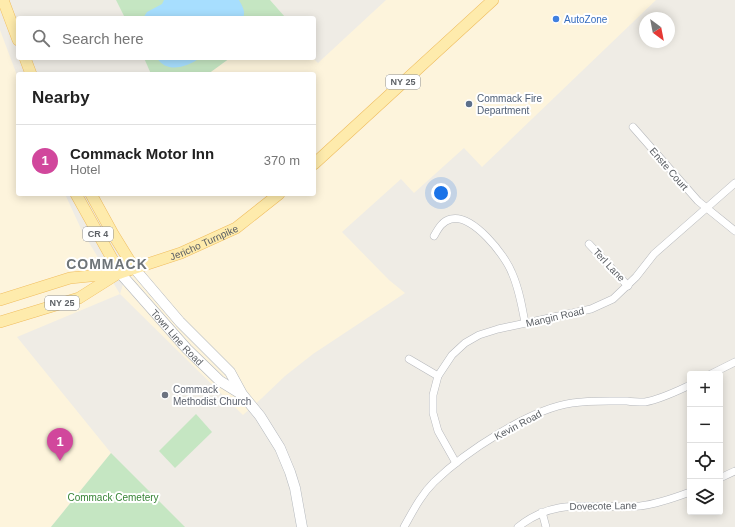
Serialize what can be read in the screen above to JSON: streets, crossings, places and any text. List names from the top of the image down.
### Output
{
  "streets": {
    "main road": [
      "NY 25",
      "CR 4",
      "Jericho Turnpike",
      "Town Line Road"
    ],
    "street": [
      "Enste Court",
      "Terl Lane",
      "Mangin Road",
      "Kevin Road",
      "Dovecote Lane"
    ]
  },
  "crossings": [
    ["Enste Court", "Mangin Road"],
    ["CR 4", "Jericho Turnpike"],
    ["CR 4", "Town Line Road"],
    ["Jericho Turnpike", "Town Line Road"],
    ["Terl Lane", "Mangin Road"],
    ["Mangin Road", "Kevin Road"]
  ],
  "districts": ["COMMACK"],
  "parks": ["Commack Cemetery"],
  "places": ["AutoZone", "Commack Fire Department", "Commack Methodist Church"],
  "north": "bottom right",
  "page": {
    "search": "Search here",
    "heading": "Nearby",
    "list": [
      {
        "mark": "1",
        "name": "Commack Motor Inn",
        "note": "Hotel",
        "value": "370 m"
      }
    ],
    "map_buttons": ["+", "−"],
    "pins": "1"
  }
}
